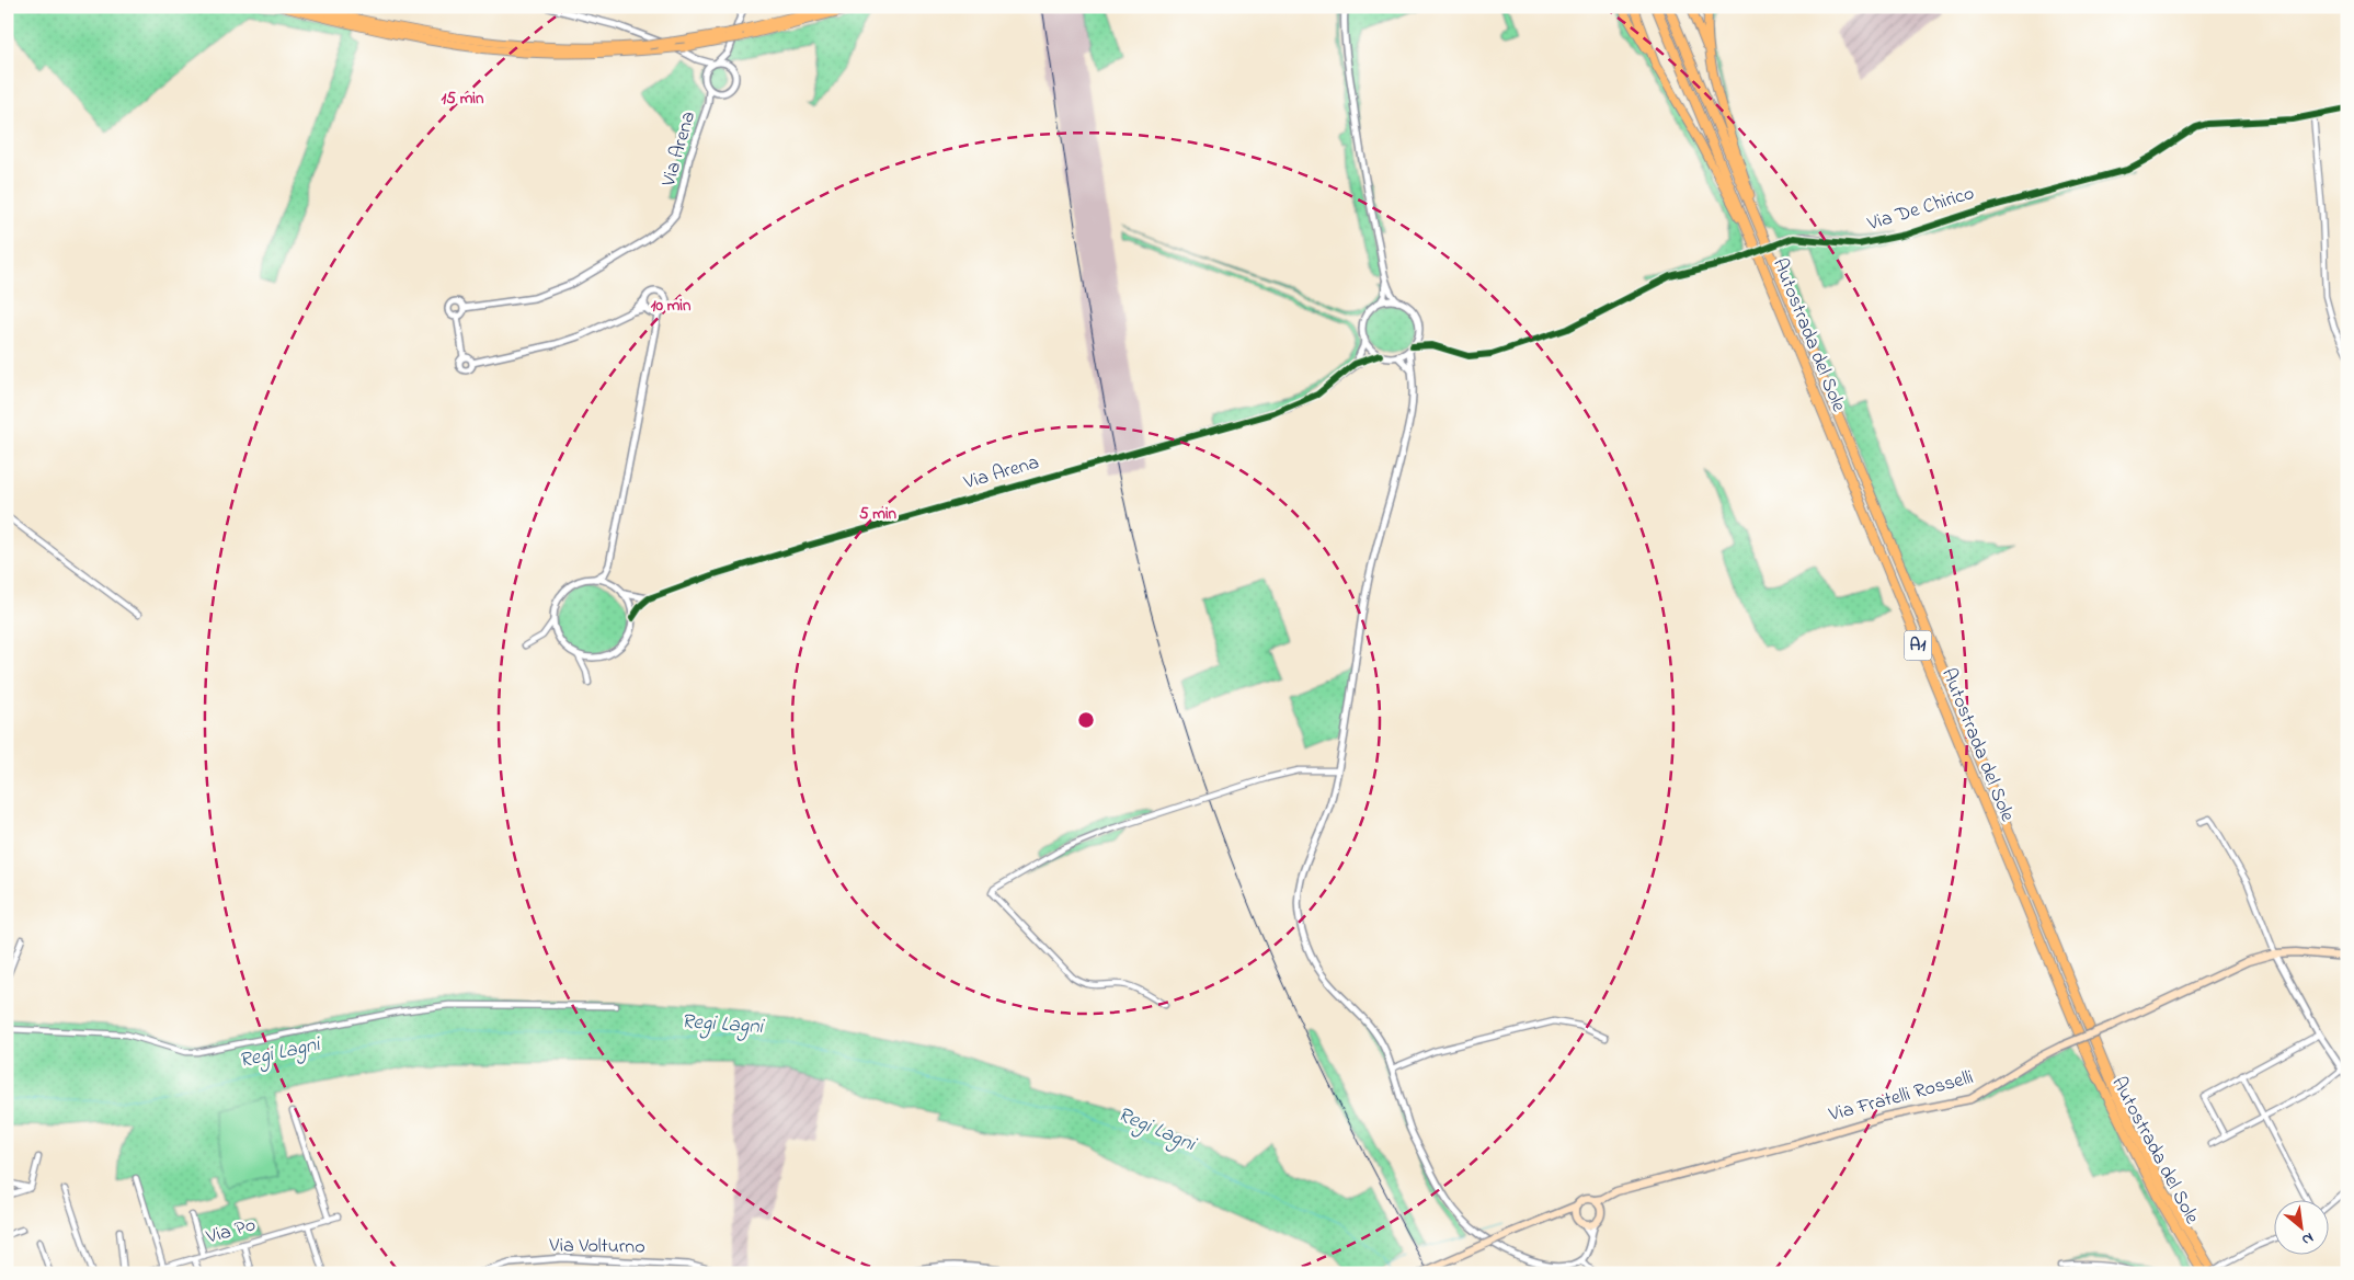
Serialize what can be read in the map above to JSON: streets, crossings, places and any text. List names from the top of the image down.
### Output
{
  "streets": {
    "highway": ["Autostrada del Sole", "A1"],
    "main road": ["Via Fratelli Rosselli"],
    "street": [
      "Via Arena",
      "Via De Chirico",
      "Via Po",
      "Via Volturno"
    ]
  },
  "crossings": [
    ["Via Arena", "Via De Chirico"]
  ],
  "water": ["Regi Lagni"],
  "north": "bottom right",
  "rings": ["15 min", "10 min", "5 min"]
}
